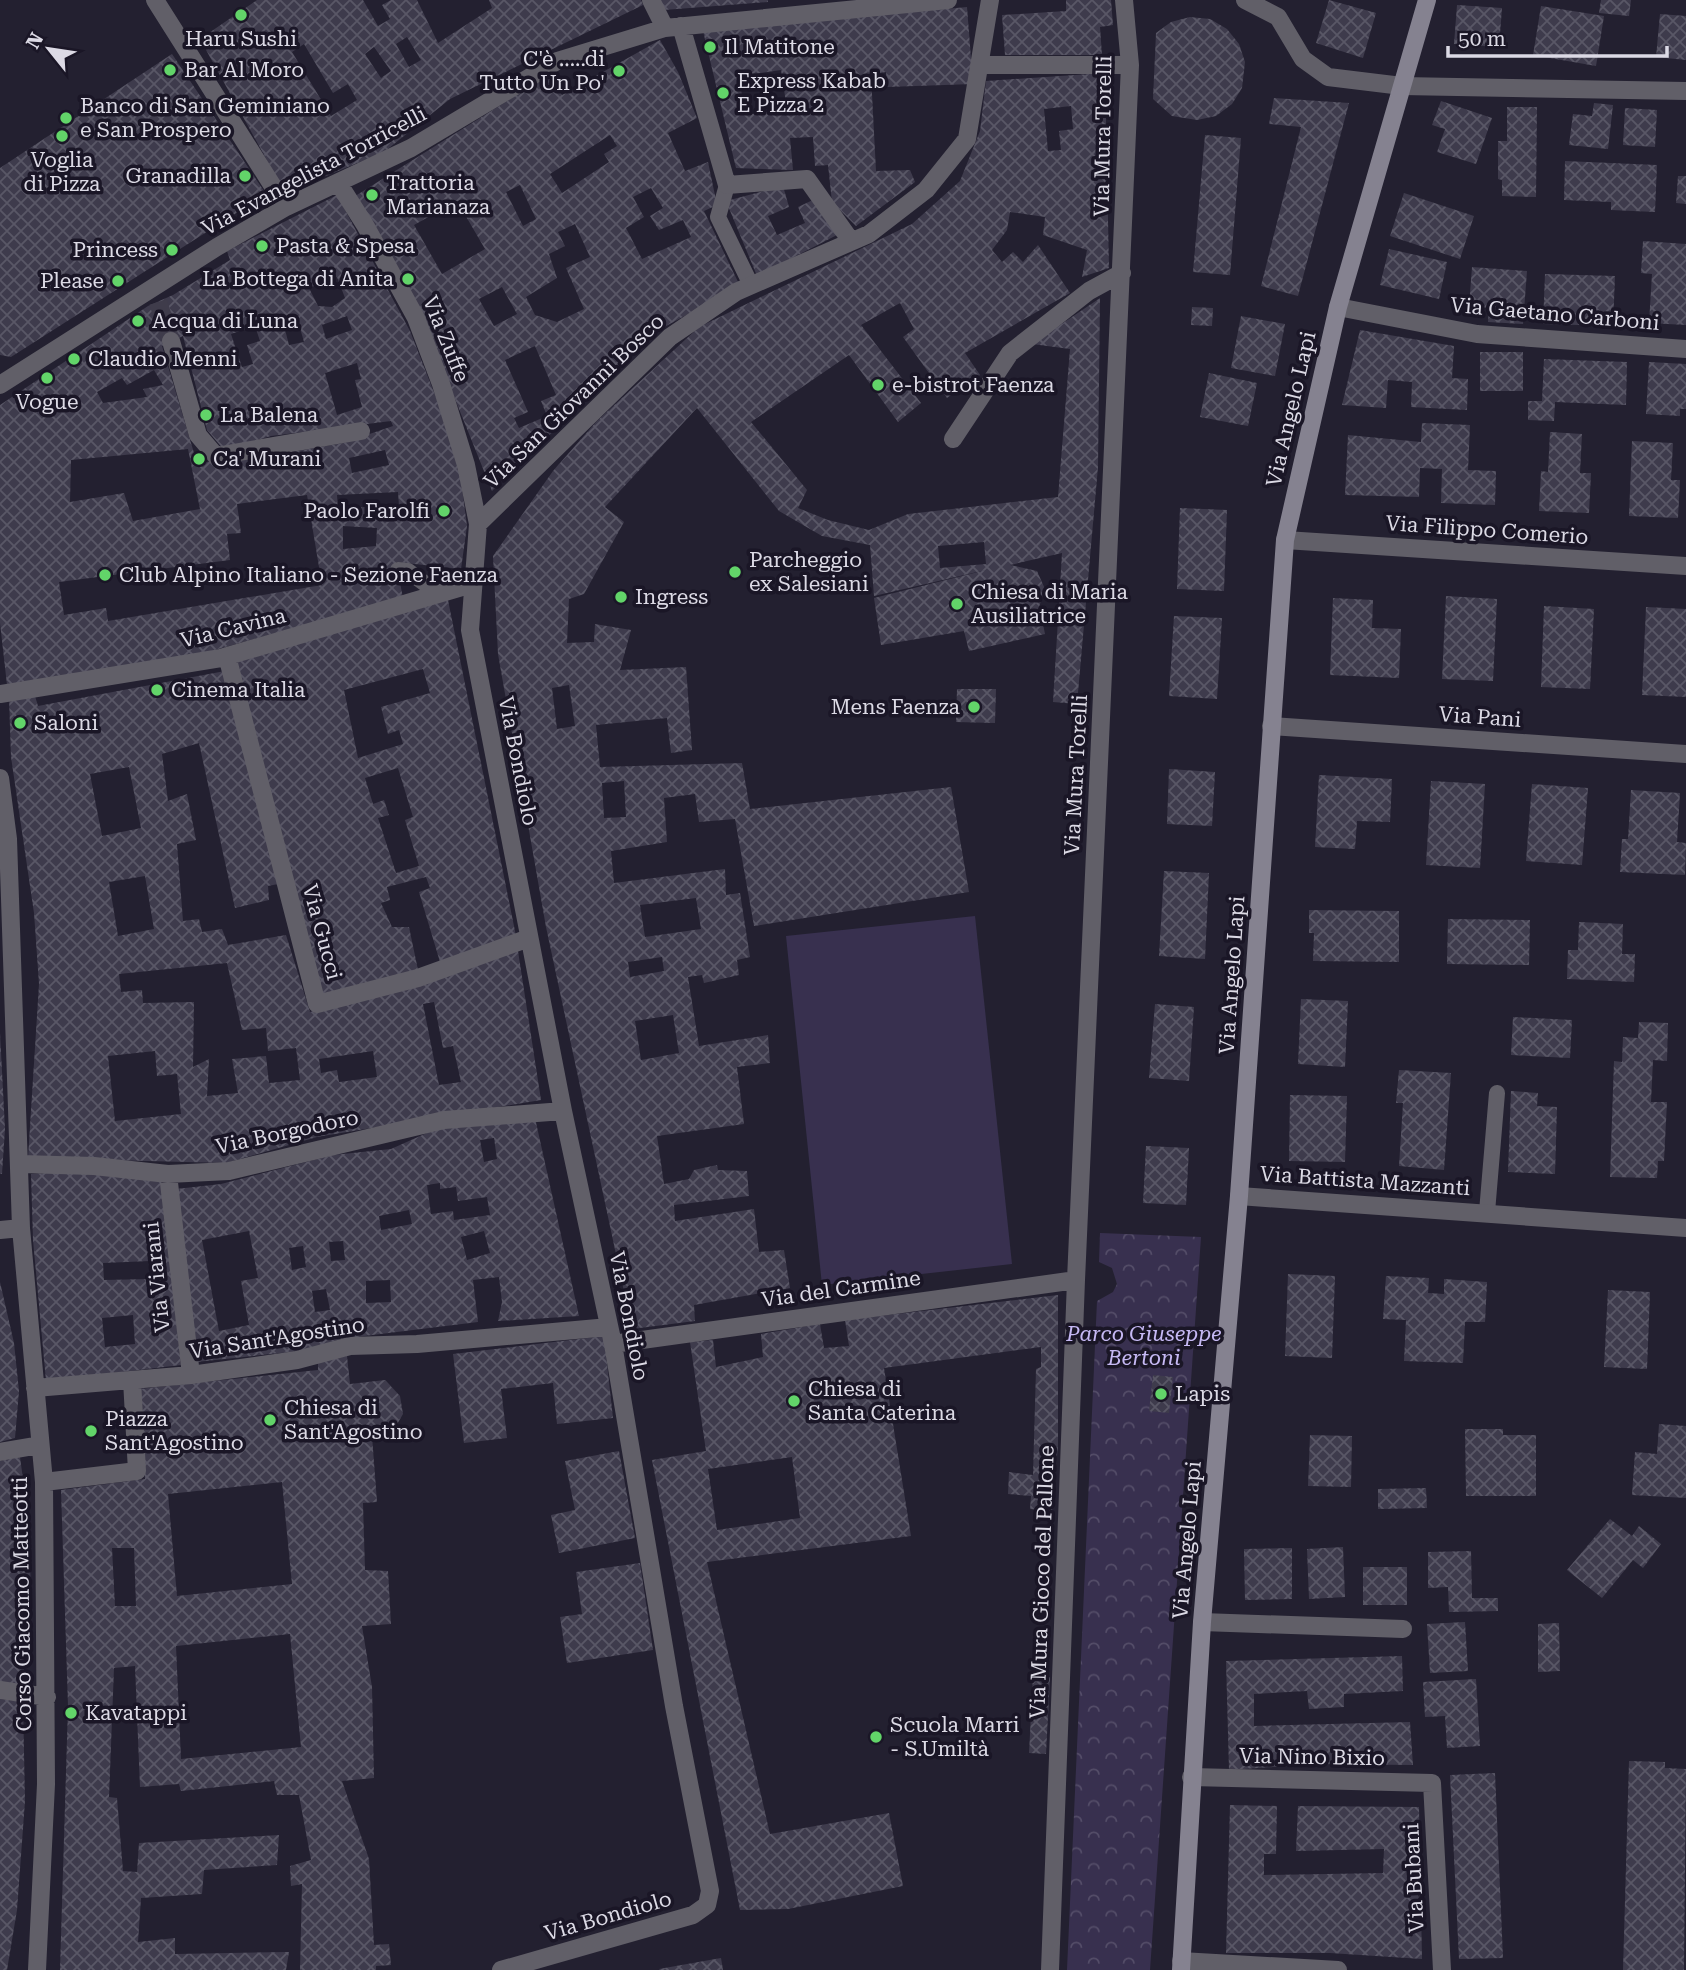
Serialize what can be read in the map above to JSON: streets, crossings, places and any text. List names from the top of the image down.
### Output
{
  "streets": {
    "street": [
      "Via Mura Torelli",
      "Via Evangelista Torricelli",
      "Via Gaetano Carboni",
      "Via Zuffe",
      "Via San Giovanni Bosco",
      "Via Angelo Lapi",
      "Via Filippo Comerio",
      "Via Cavina",
      "Via Pani",
      "Via Bondiolo",
      "Via Gucci",
      "Via Borgodoro",
      "Via Battista Mazzanti",
      "Via Viarani",
      "Via del Carmine",
      "Via Sant'Agostino",
      "Via Mura Gioco del Pallone",
      "Corso Giacomo Matteotti",
      "Via Nino Bixio",
      "Via Bubani"
    ]
  },
  "crossings": [
    ["Via Mura Torelli", "Via del Carmine"],
    ["Via Mura Torelli", "Via Mura Gioco del Pallone"],
    ["Via Evangelista Torricelli", "Via Zuffe"],
    ["Via Gaetano Carboni", "Via Angelo Lapi"],
    ["Via Zuffe", "Via San Giovanni Bosco"],
    ["Via Zuffe", "Via Bondiolo"],
    ["Via San Giovanni Bosco", "Via Bondiolo"],
    ["Via Angelo Lapi", "Via Filippo Comerio"],
    ["Via Angelo Lapi", "Via Pani"],
    ["Via Angelo Lapi", "Via Battista Mazzanti"],
    ["Via Angelo Lapi", "Via Nino Bixio"],
    ["Via Cavina", "Via Bondiolo"],
    ["Via Cavina", "Via Gucci"],
    ["Via Bondiolo", "Via Gucci"],
    ["Via Bondiolo", "Via Borgodoro"],
    ["Via Bondiolo", "Via del Carmine"],
    ["Via Bondiolo", "Via Sant'Agostino"],
    ["Via Borgodoro", "Via Viarani"],
    ["Via Borgodoro", "Corso Giacomo Matteotti"],
    ["Via Viarani", "Via Sant'Agostino"],
    ["Via del Carmine", "Via Sant'Agostino"],
    ["Via del Carmine", "Via Mura Gioco del Pallone"],
    ["Via Sant'Agostino", "Corso Giacomo Matteotti"],
    ["Via Nino Bixio", "Via Bubani"]
  ],
  "parks": ["Parco Giuseppe Bertoni"],
  "places": [
    "Haru Sushi",
    "Il Matitone",
    "Bar Al Moro",
    "C'è .....di Tutto Un Po'",
    "Express Kabab E Pizza 2",
    "Banco di San Geminiano e San Prospero",
    "Voglia di Pizza",
    "Granadilla",
    "Trattoria Marianaza",
    "Pasta & Spesa",
    "Princess",
    "La Bottega di Anita",
    "Please",
    "Acqua di Luna",
    "Claudio Menni",
    "Vogue",
    "e-bistrot Faenza",
    "La Balena",
    "Ca' Murani",
    "Paolo Farolfi",
    "Parcheggio ex Salesiani",
    "Club Alpino Italiano - Sezione Faenza",
    "Ingress",
    "Chiesa di Maria Ausiliatrice",
    "Cinema Italia",
    "Mens Faenza",
    "Saloni",
    "Lapis",
    "Chiesa di Santa Caterina",
    "Chiesa di Sant'Agostino",
    "Piazza Sant'Agostino",
    "Kavatappi",
    "Scuola Marri - S.Umiltà"
  ],
  "scale_bar": "50 m",
  "north": "top left"
}
